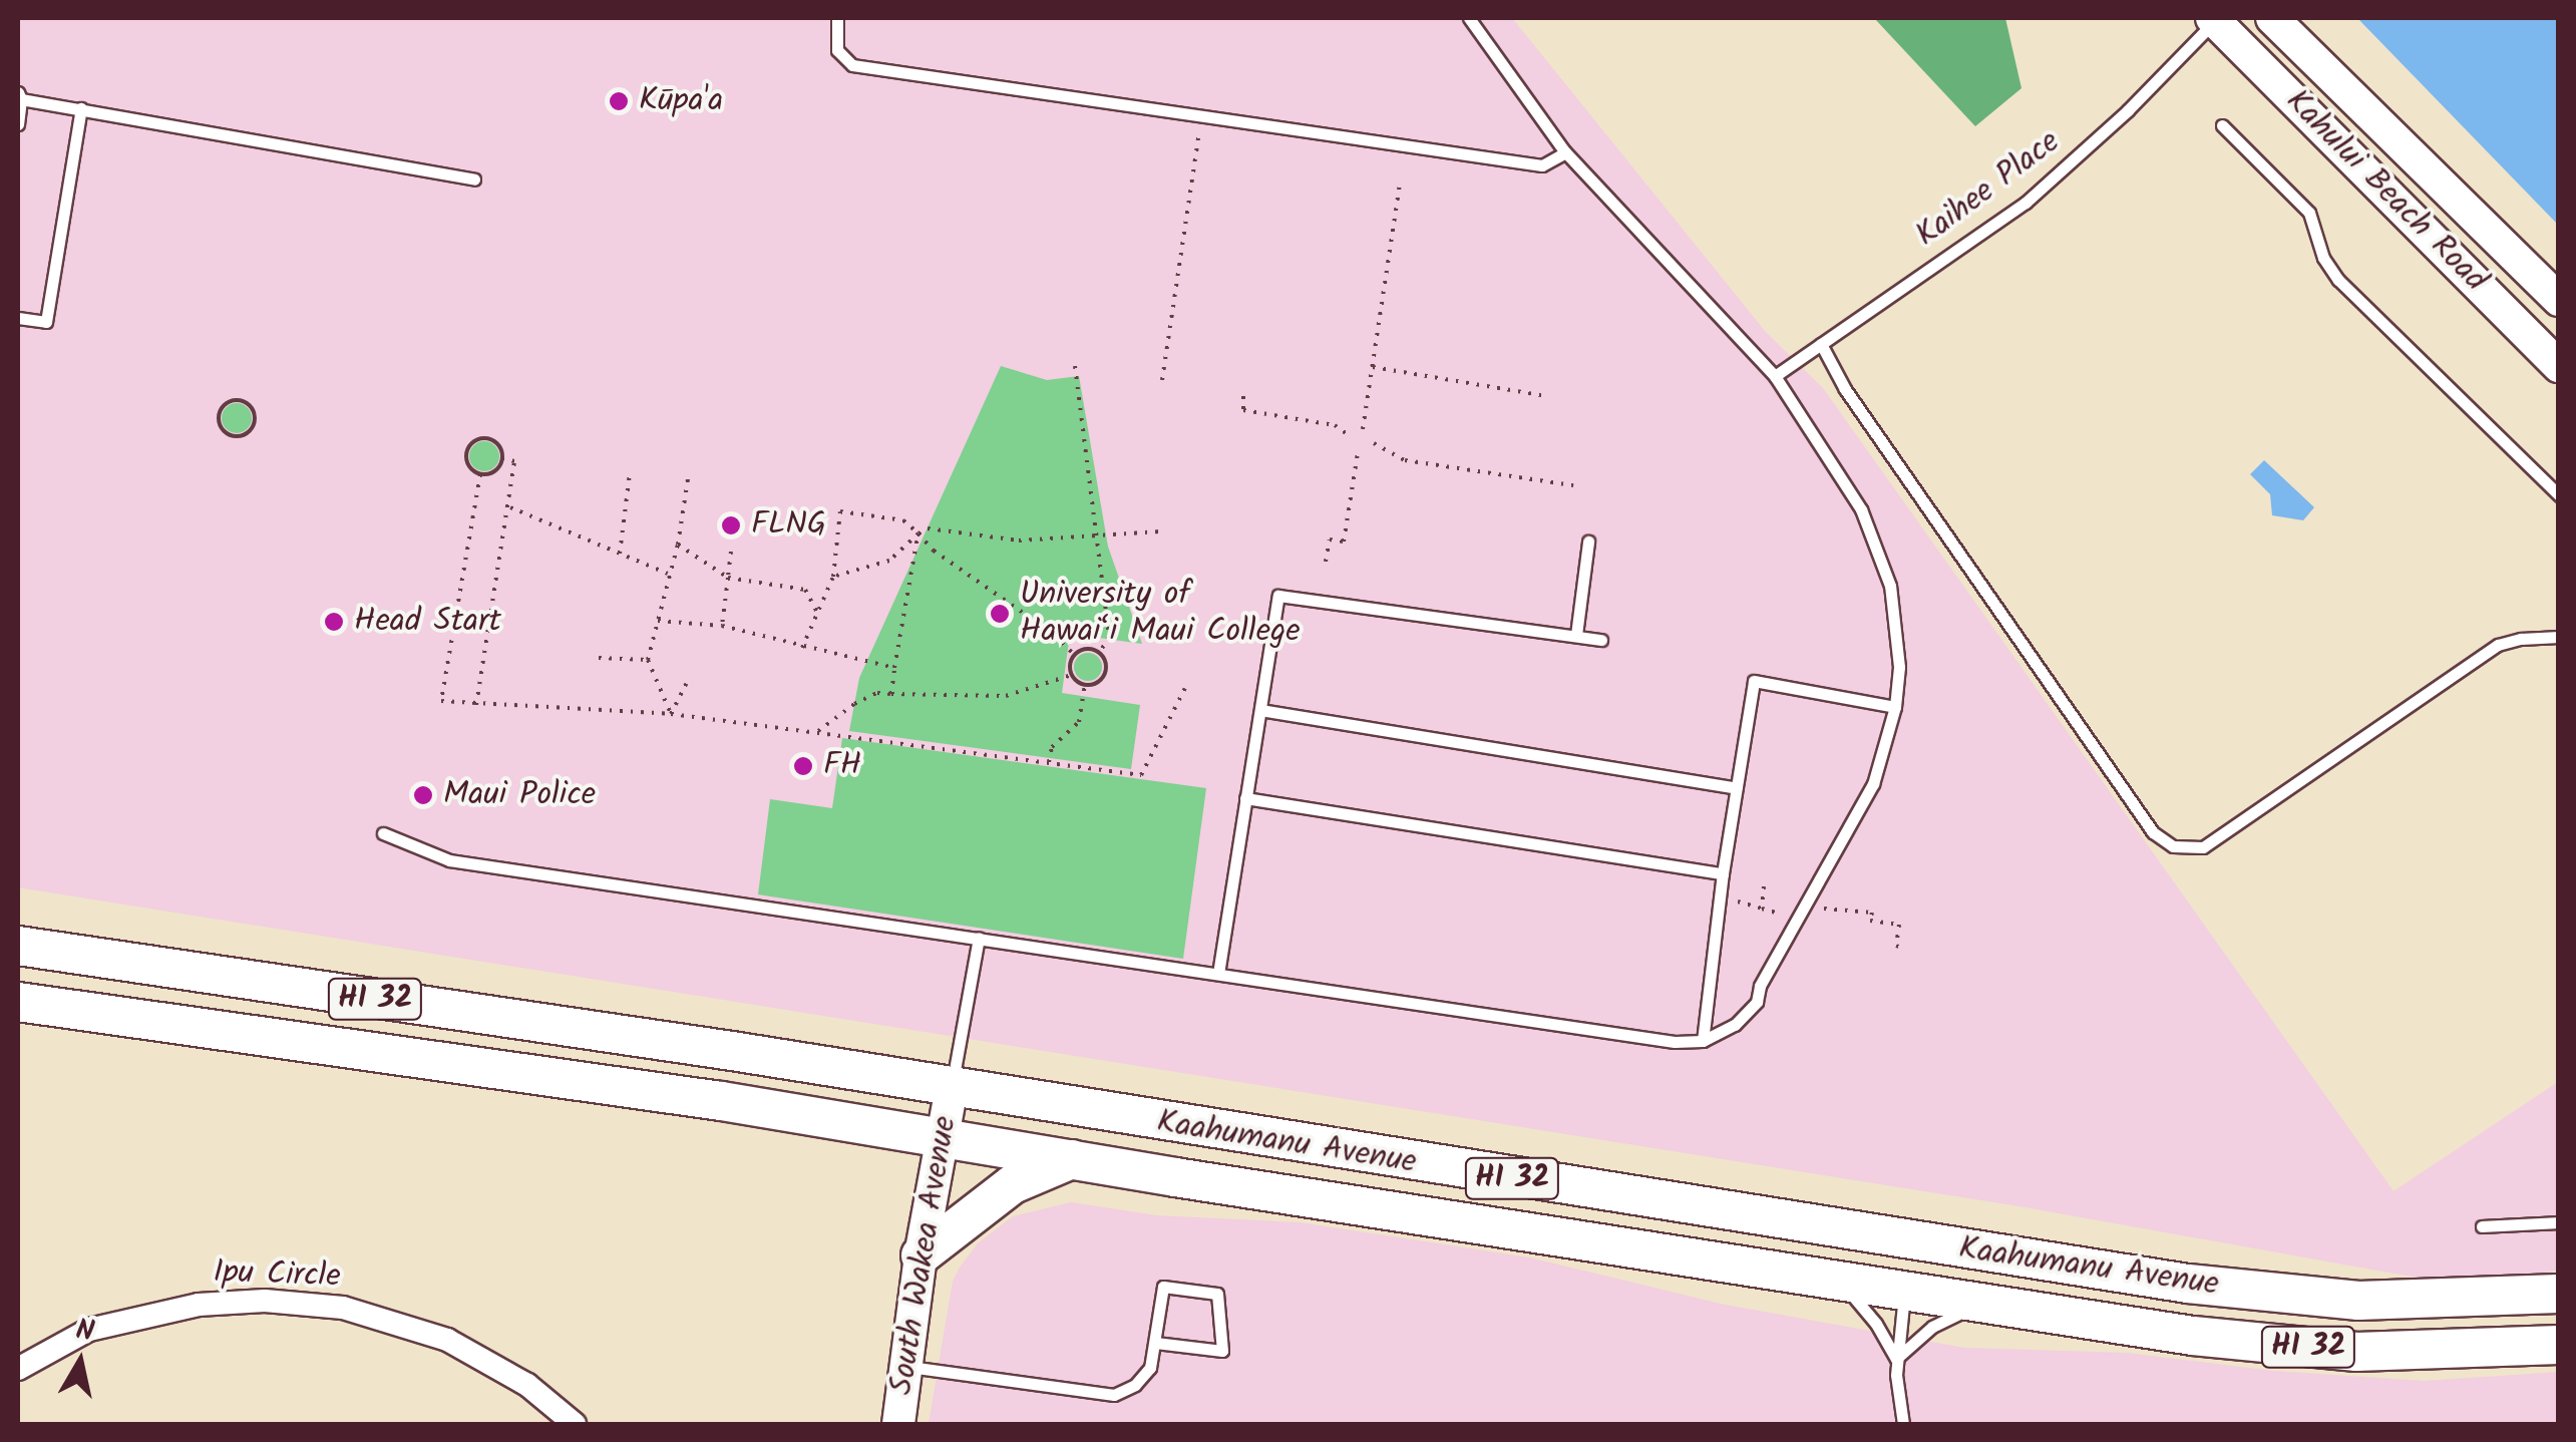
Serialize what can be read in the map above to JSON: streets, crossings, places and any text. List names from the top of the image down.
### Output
{
  "streets": {
    "main road": [
      "Kahului Beach Road",
      "HI 32",
      "Kaahumanu Avenue",
      "South Wakea Avenue"
    ],
    "street": ["Ipu Circle"],
    "lane": ["Kaihee Place"]
  },
  "crossings": [
    ["Kaihee Place", "Kahului Beach Road"],
    ["Kaahumanu Avenue", "South Wakea Avenue"]
  ],
  "places": [
    "Kūpa'a",
    "FLNG",
    "University of Hawai‘i Maui College",
    "Head Start",
    "FH",
    "Maui Police"
  ],
  "north": "top"
}
